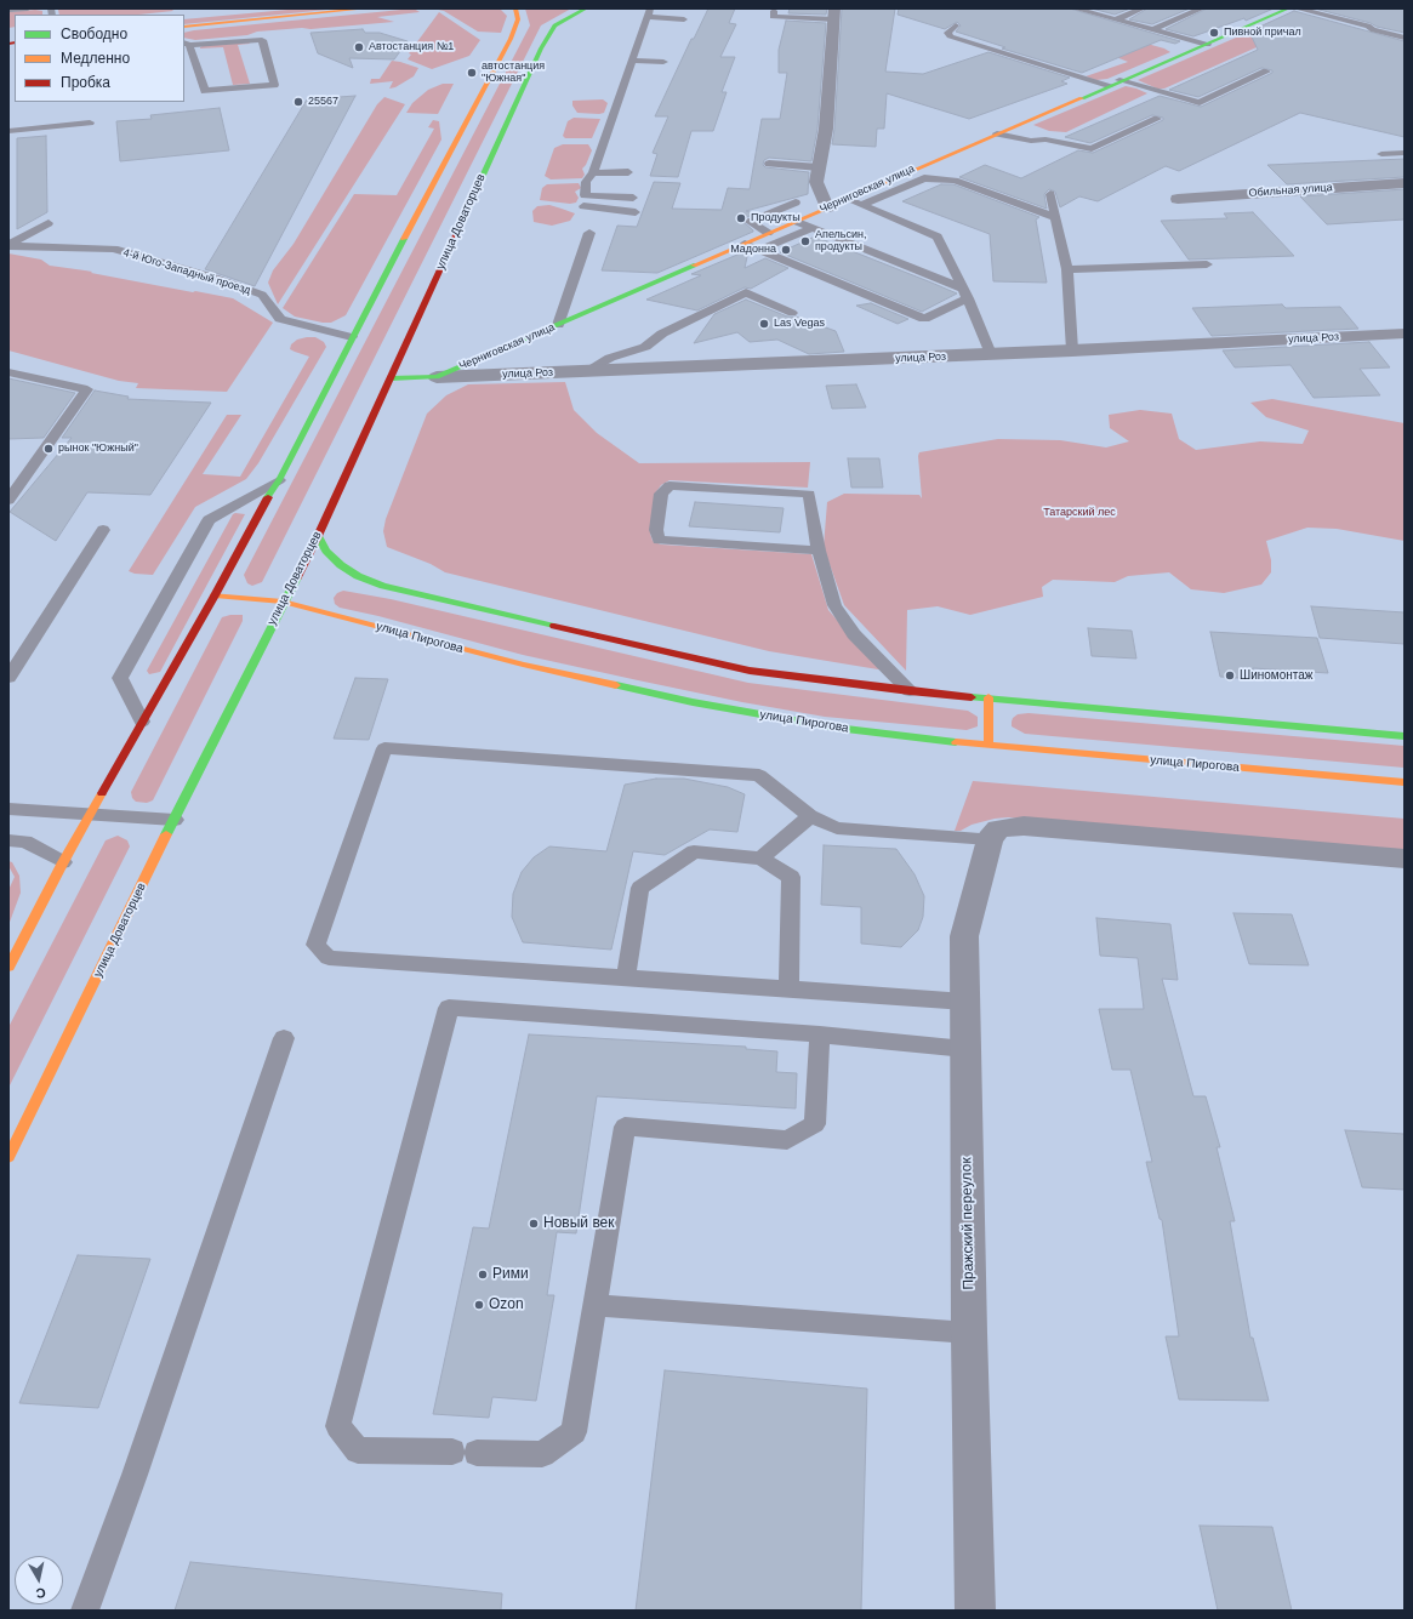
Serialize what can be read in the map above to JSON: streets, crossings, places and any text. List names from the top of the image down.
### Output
{
  "streets": {
    "main road": ["Черниговская улица", "улица Доваторцев", "улица Пирогова"],
    "street": ["Обильная улица", "улица Роз", "Пражский переулок"],
    "lane": ["4-й Юго-Западный проезд"]
  },
  "crossings": [
    ["Черниговская улица", "улица Доваторцев"],
    ["Черниговская улица", "улица Роз"],
    ["улица Доваторцев", "улица Пирогова"]
  ],
  "parks": ["Татарский лес"],
  "places": [
    "Пивной причал",
    "Автостанция №1",
    "автостанция \"Южная\"",
    "25567",
    "Продукты",
    "Апельсин, продукты",
    "Мадонна",
    "Las Vegas",
    "рынок \"Южный\"",
    "Шиномонтаж",
    "Новый век",
    "Рими",
    "Ozon"
  ],
  "legend": ["Свободно", "Медленно", "Пробка"],
  "north": "bottom"
}
